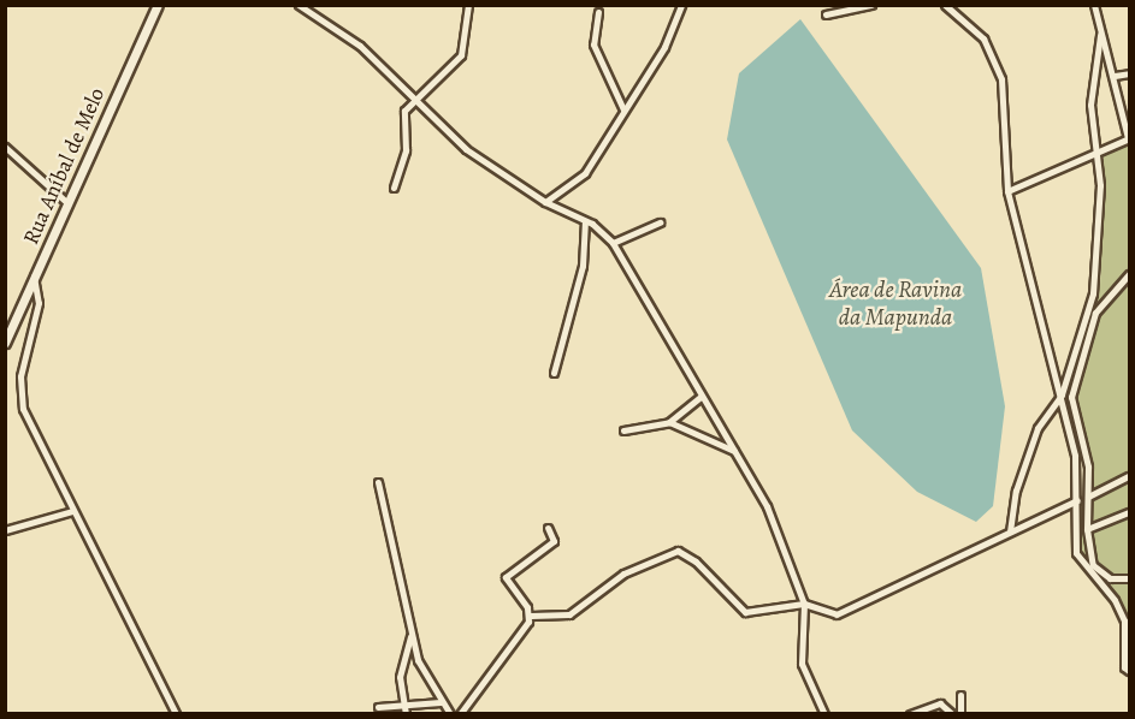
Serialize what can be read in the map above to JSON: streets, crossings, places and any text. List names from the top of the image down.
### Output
{
  "streets": {
    "street": ["Rua Aníbal de Melo"]
  },
  "water": ["Área de Ravina da Mapunda"]
}
